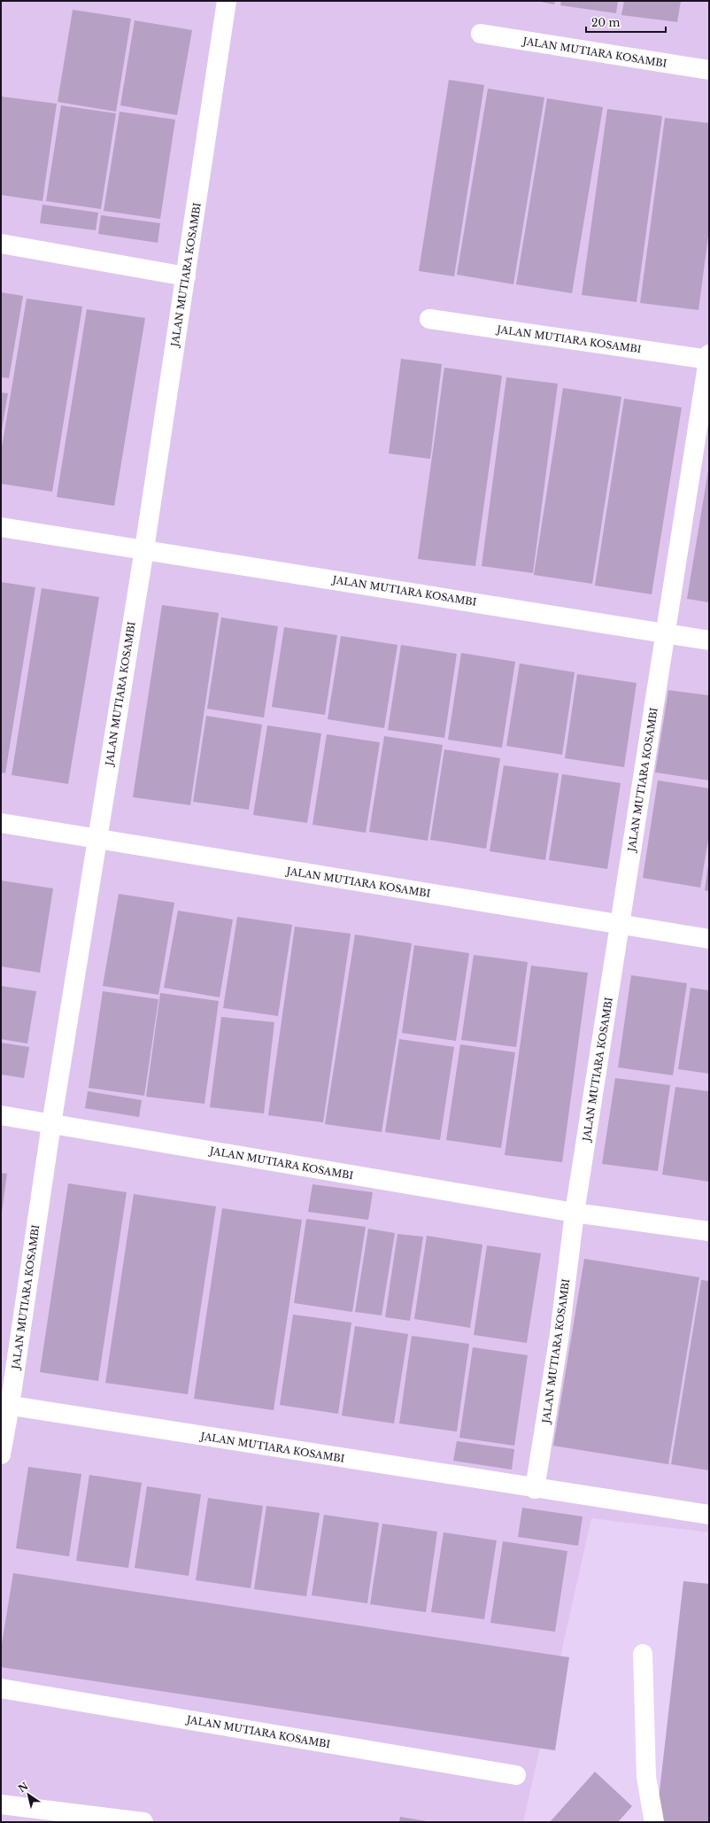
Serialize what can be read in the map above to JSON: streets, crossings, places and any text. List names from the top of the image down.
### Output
{
  "streets": {
    "lane": ["JALAN MUTIARA KOSAMBI"]
  },
  "scale_bar": "20 m",
  "north": "top left"
}
